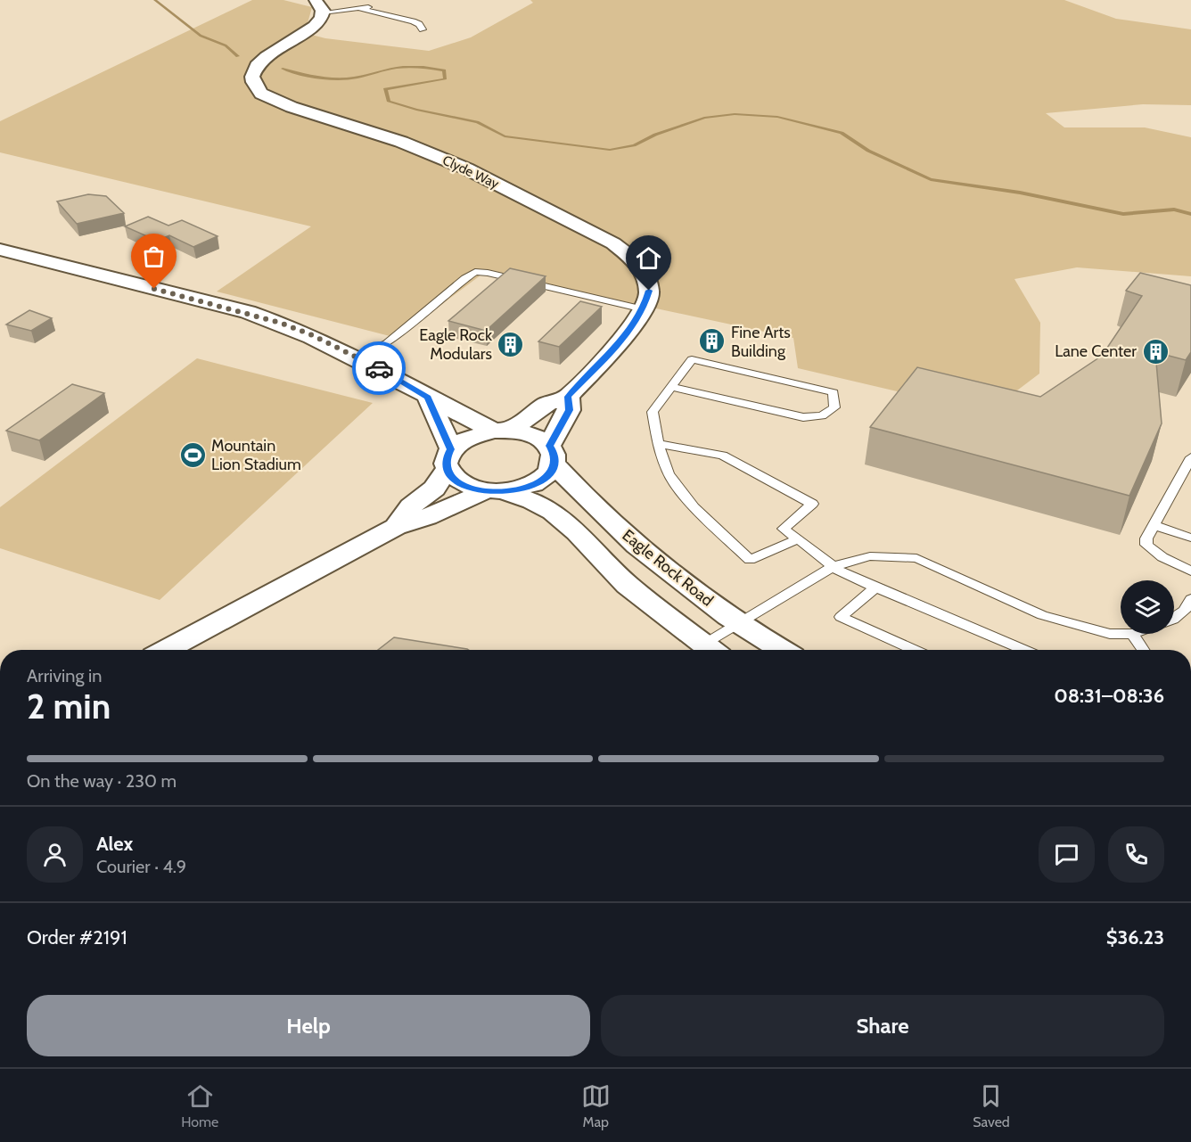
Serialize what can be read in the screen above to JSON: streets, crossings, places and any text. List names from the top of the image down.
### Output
{
  "streets": {
    "street": ["Clyde Way", "Eagle Rock Road"]
  },
  "places": {
    "building": ["Fine Arts Building", "Eagle Rock Modulars", "Lane Center"],
    "sports": ["Mountain Lion Stadium"]
  },
  "page": {
    "heading": ["2 min", "Arriving in", "08:31–08:36"],
    "panel": [
      "Alex",
      "Courier · 4.9",
      "Order #2191",
      "$36.23"
    ],
    "bar": "On the way · 230 m",
    "buttons": ["Help", "Share"],
    "tabs": ["Home", "Map", "Saved"]
  }
}
